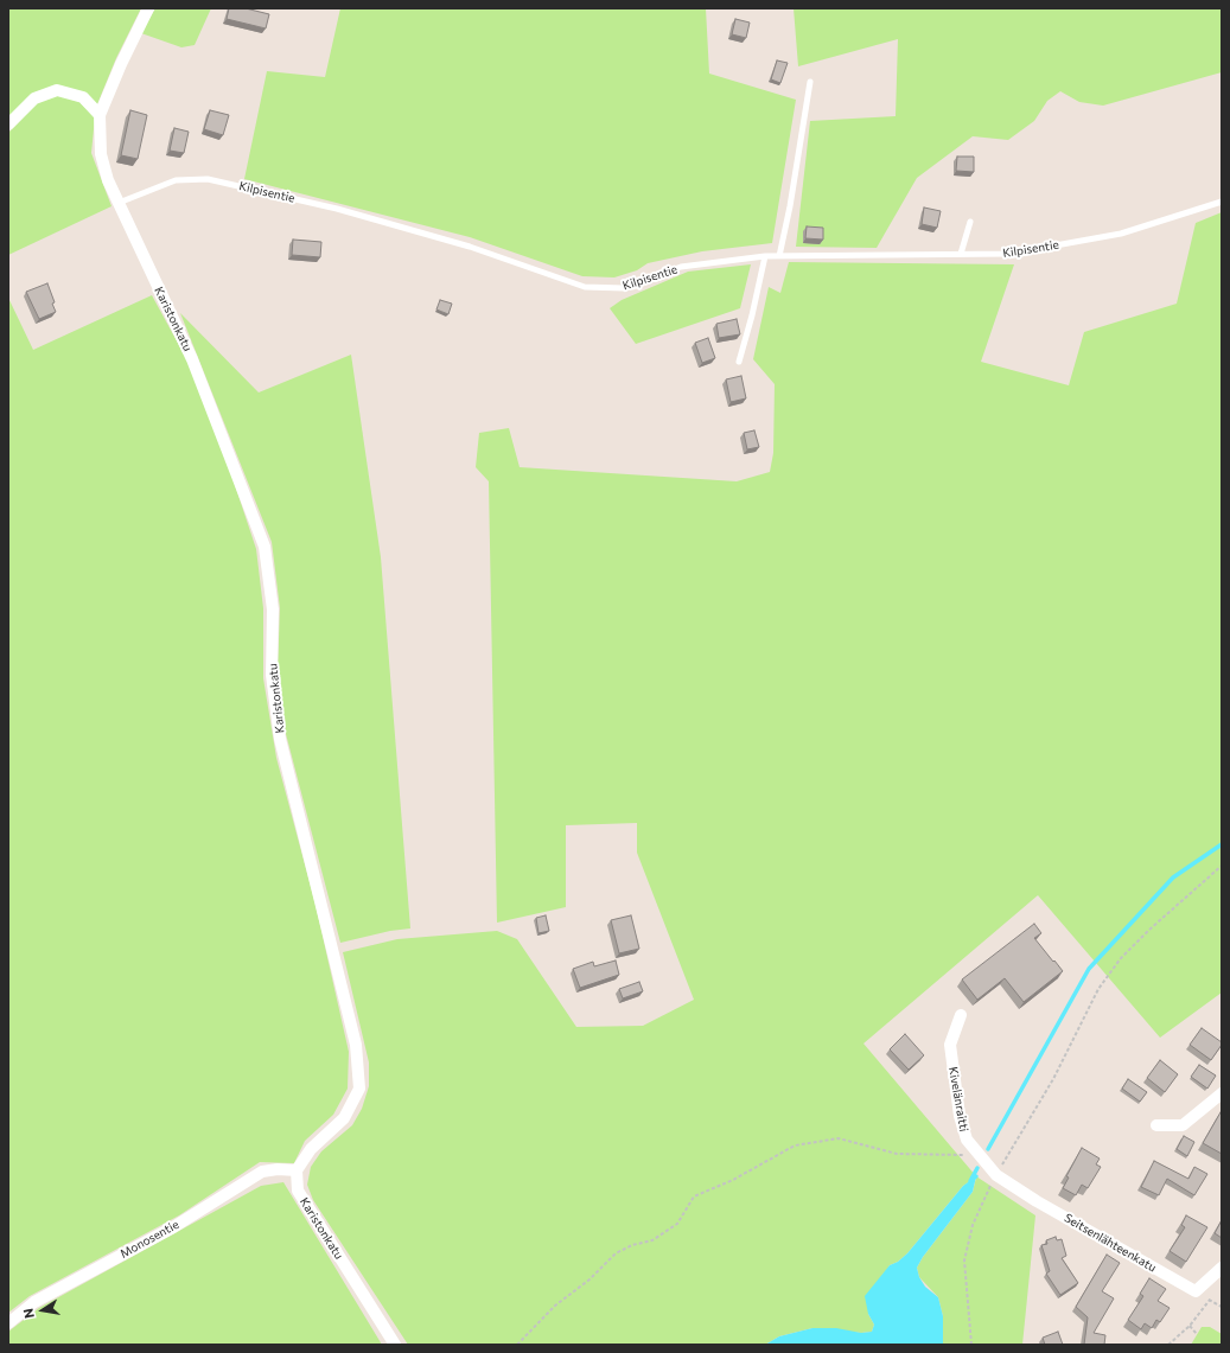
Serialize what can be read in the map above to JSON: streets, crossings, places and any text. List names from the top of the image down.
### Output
{
  "streets": {
    "street": [
      "Karistonkatu",
      "Kivelänraitti",
      "Monosentie",
      "Seitsenlähteenkatu"
    ],
    "lane": ["Kilpisentie"]
  },
  "crossings": [
    ["Kilpisentie", "Karistonkatu"],
    ["Karistonkatu", "Monosentie"],
    ["Kivelänraitti", "Seitsenlähteenkatu"]
  ],
  "north": "left"
}
